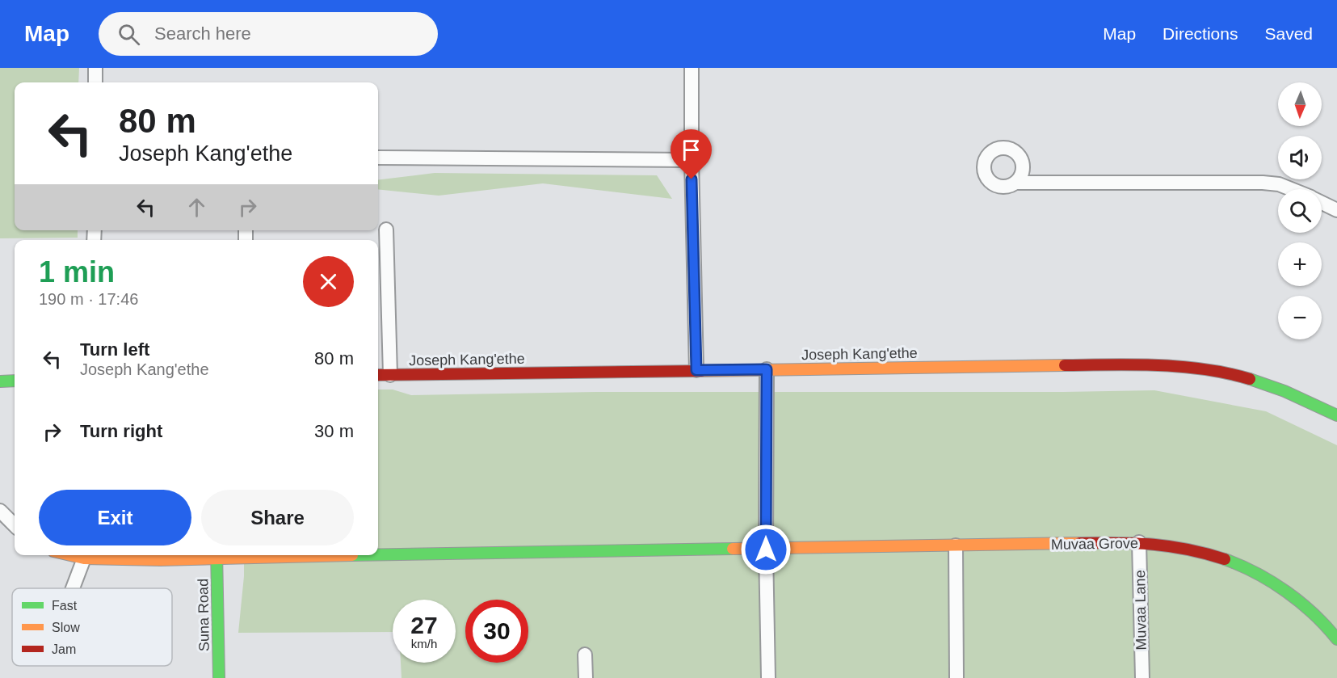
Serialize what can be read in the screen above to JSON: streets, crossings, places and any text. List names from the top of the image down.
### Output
{
  "streets": {
    "street": [
      "Joseph Kang'ethe",
      "Muvaa Grove",
      "Muvaa Lane",
      "Suna Road"
    ]
  },
  "crossings": [
    ["Muvaa Grove", "Muvaa Lane"],
    ["Muvaa Grove", "Suna Road"]
  ],
  "legend": ["Fast", "Slow", "Jam"],
  "north": "bottom",
  "page": {
    "header": "Map",
    "search": "Search here",
    "nav": ["Map", "Directions", "Saved"],
    "map_buttons": ["+", "−"],
    "turn": ["80 m", "Joseph Kang'ethe"],
    "heading": ["1 min", "190 m · 17:46"],
    "list": [
      {
        "name": "Turn left",
        "note": "Joseph Kang'ethe",
        "value": "80 m"
      },
      {
        "name": "Turn right",
        "value": "30 m"
      }
    ],
    "buttons": ["Exit", "Share"],
    "speed": "27 km/h",
    "limit": "30"
  }
}
